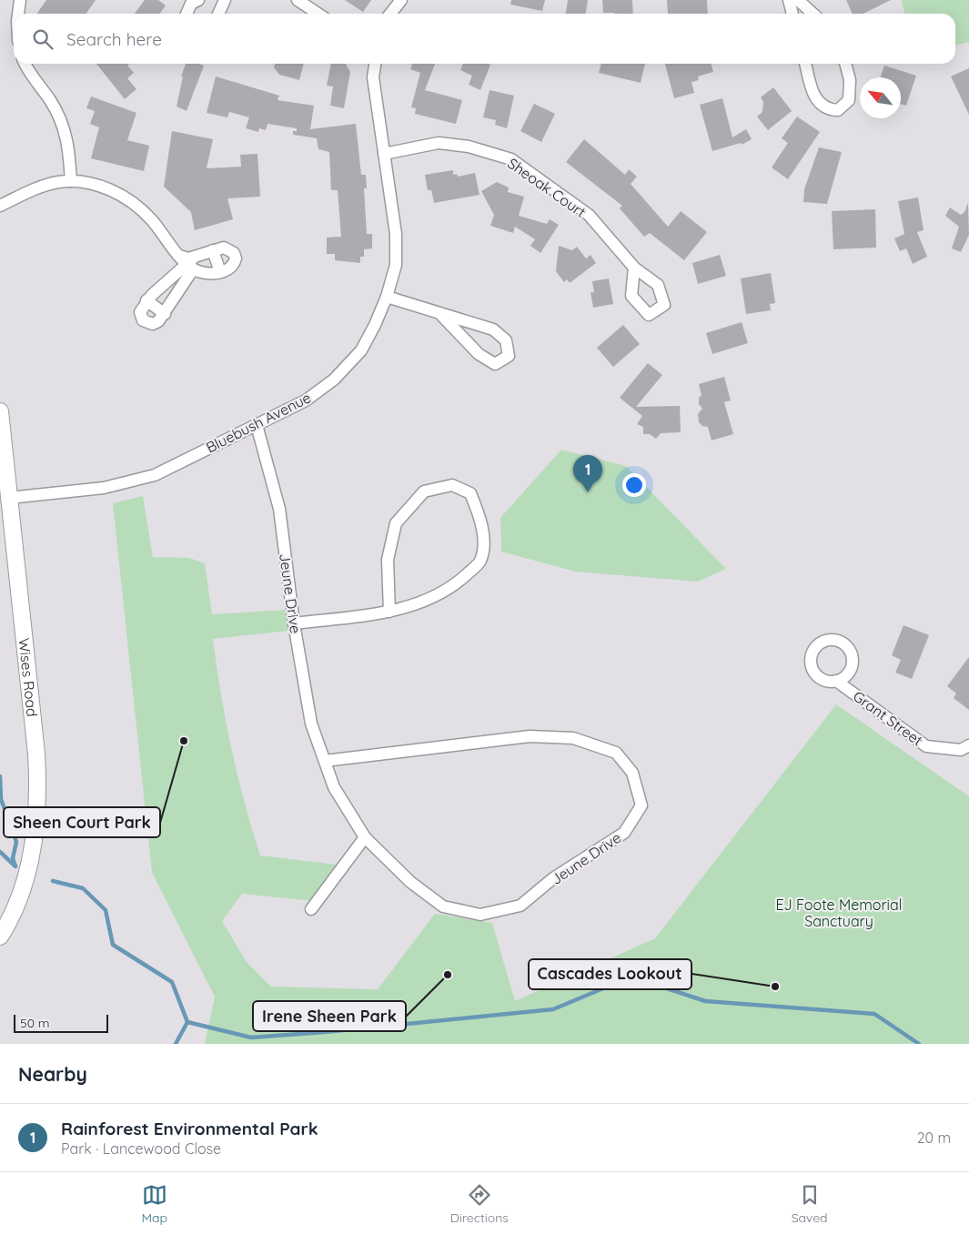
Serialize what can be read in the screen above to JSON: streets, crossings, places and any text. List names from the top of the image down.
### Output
{
  "streets": {
    "street": [
      "Sheoak Court",
      "Bluebush Avenue",
      "Jeune Drive",
      "Wises Road",
      "Grant Street"
    ]
  },
  "crossings": [
    ["Sheoak Court", "Bluebush Avenue"],
    ["Bluebush Avenue", "Jeune Drive"],
    ["Bluebush Avenue", "Wises Road"]
  ],
  "parks": ["EJ Foote Memorial Sanctuary"],
  "places": ["Sheen Court Park", "Irene Sheen Park", "Cascades Lookout"],
  "scale_bar": "50 m",
  "north": "top left",
  "page": {
    "search": "Search here",
    "pins": "1",
    "scale": "50 m",
    "heading": "Nearby",
    "list": [
      {
        "mark": "1",
        "name": "Rainforest Environmental Park",
        "note": "Park · Lancewood Close",
        "value": "20 m"
      }
    ],
    "nav": ["Map", "Directions", "Saved"]
  }
}
